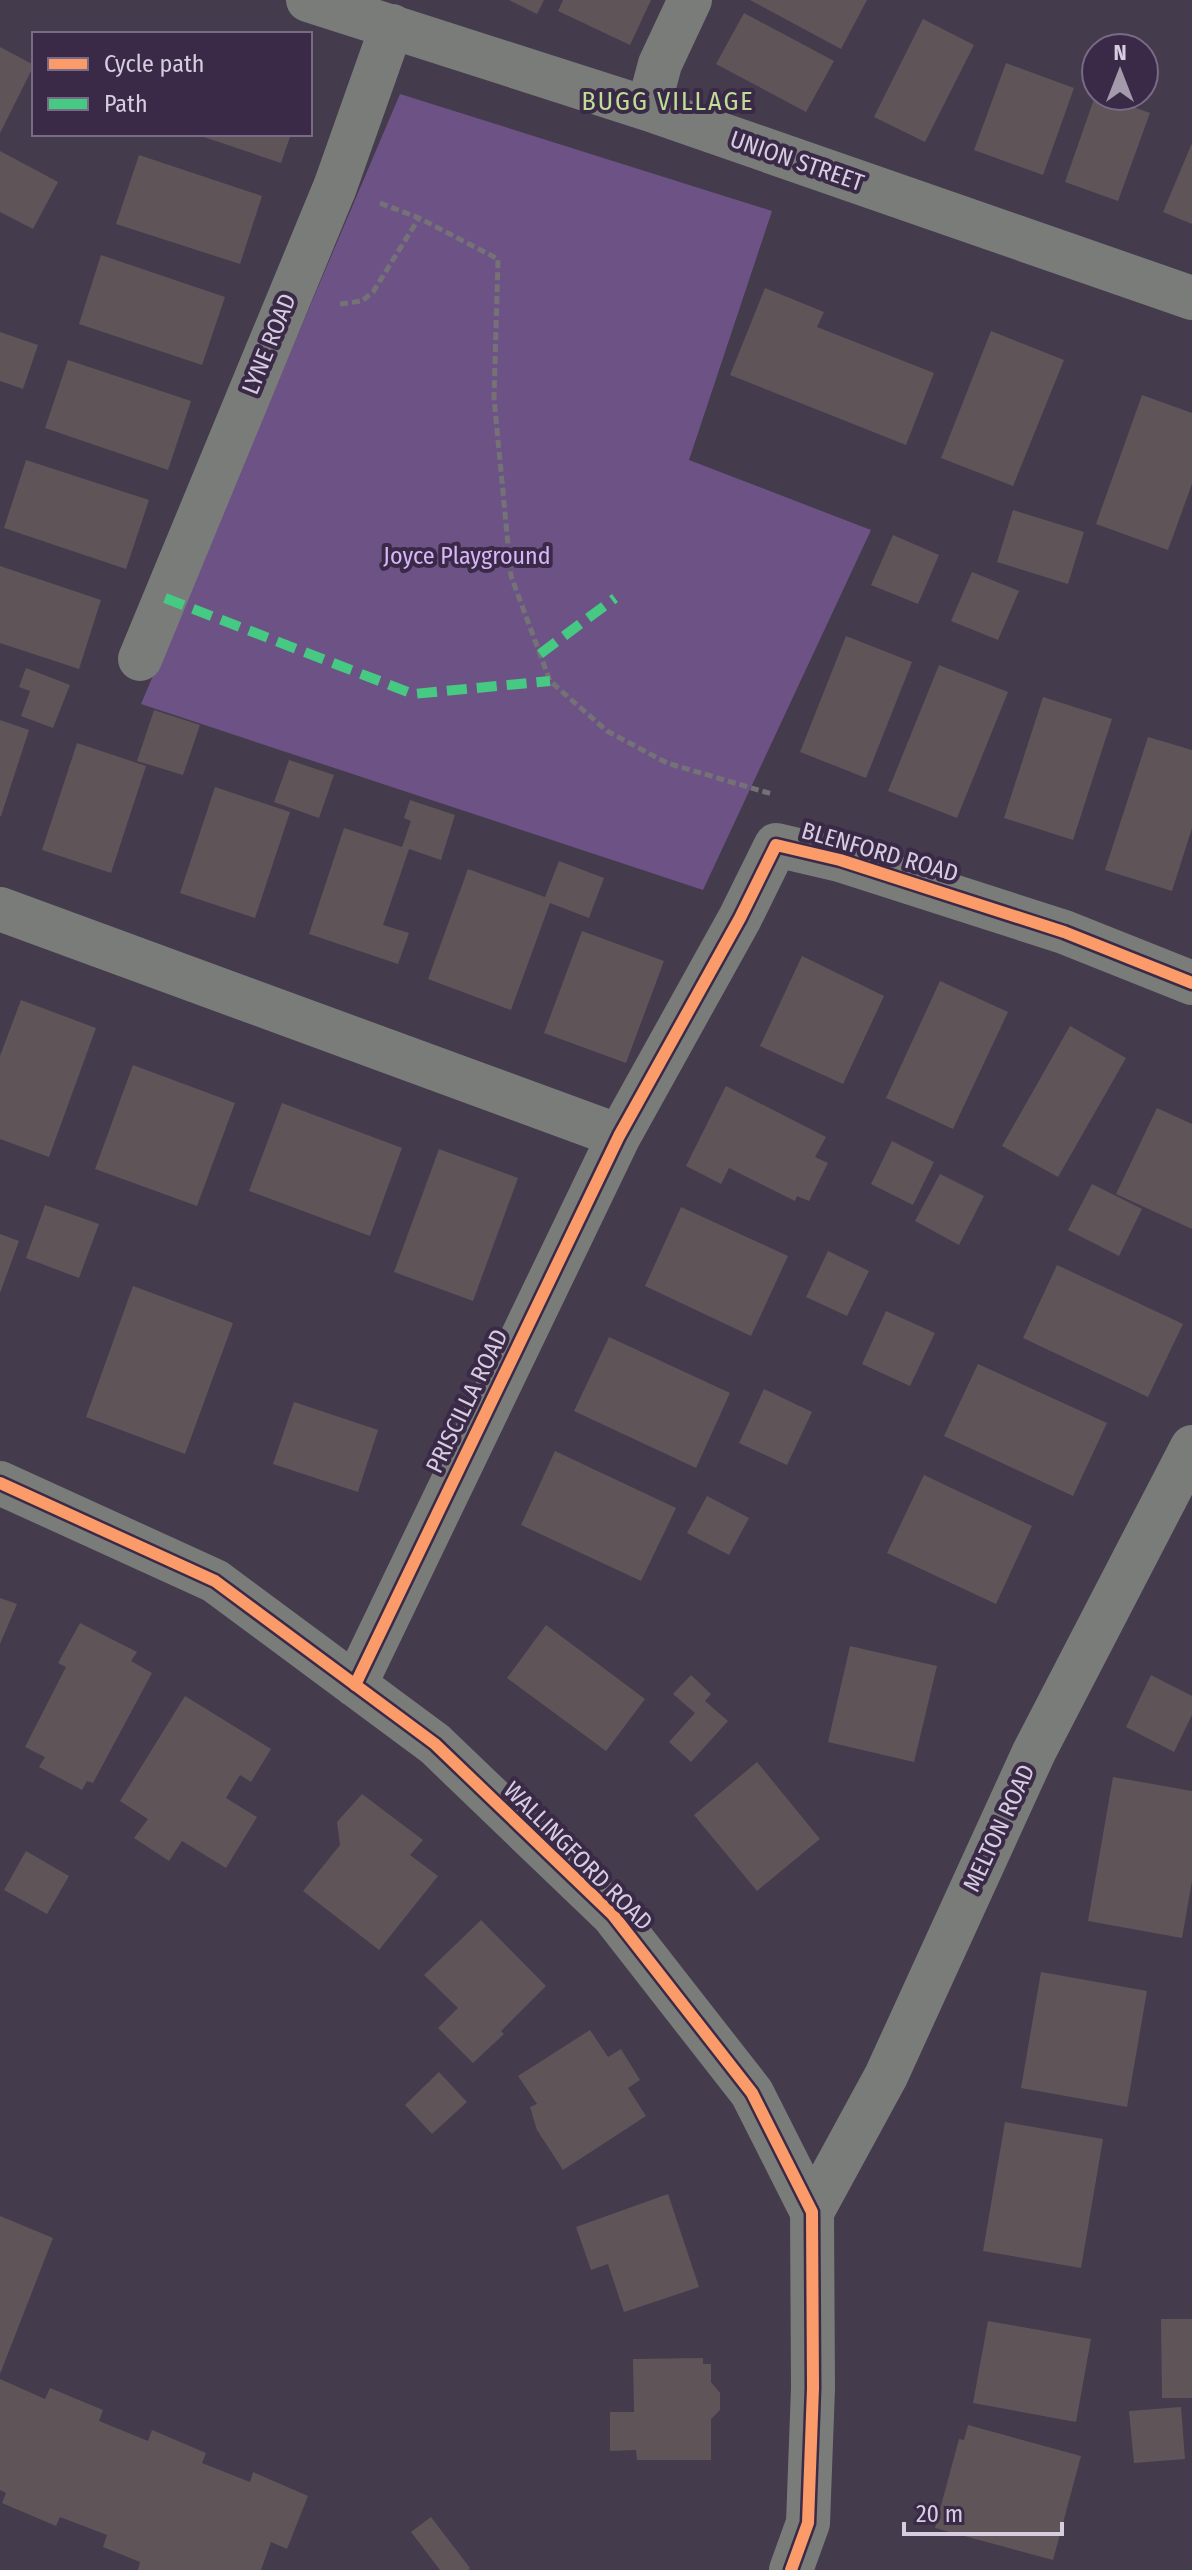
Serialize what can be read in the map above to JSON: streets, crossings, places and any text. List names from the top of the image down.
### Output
{
  "streets": {
    "street": [
      "UNION STREET",
      "LYNE ROAD",
      "BLENFORD ROAD",
      "PRISCILLA ROAD",
      "MELTON ROAD",
      "WALLINGFORD ROAD"
    ]
  },
  "crossings": [
    ["UNION STREET", "LYNE ROAD"],
    ["BLENFORD ROAD", "PRISCILLA ROAD"],
    ["PRISCILLA ROAD", "WALLINGFORD ROAD"],
    ["MELTON ROAD", "WALLINGFORD ROAD"]
  ],
  "districts": ["BUGG VILLAGE"],
  "parks": ["Joyce Playground"],
  "legend": ["Cycle path", "Path"],
  "scale_bar": "20 m",
  "north": "top"
}
